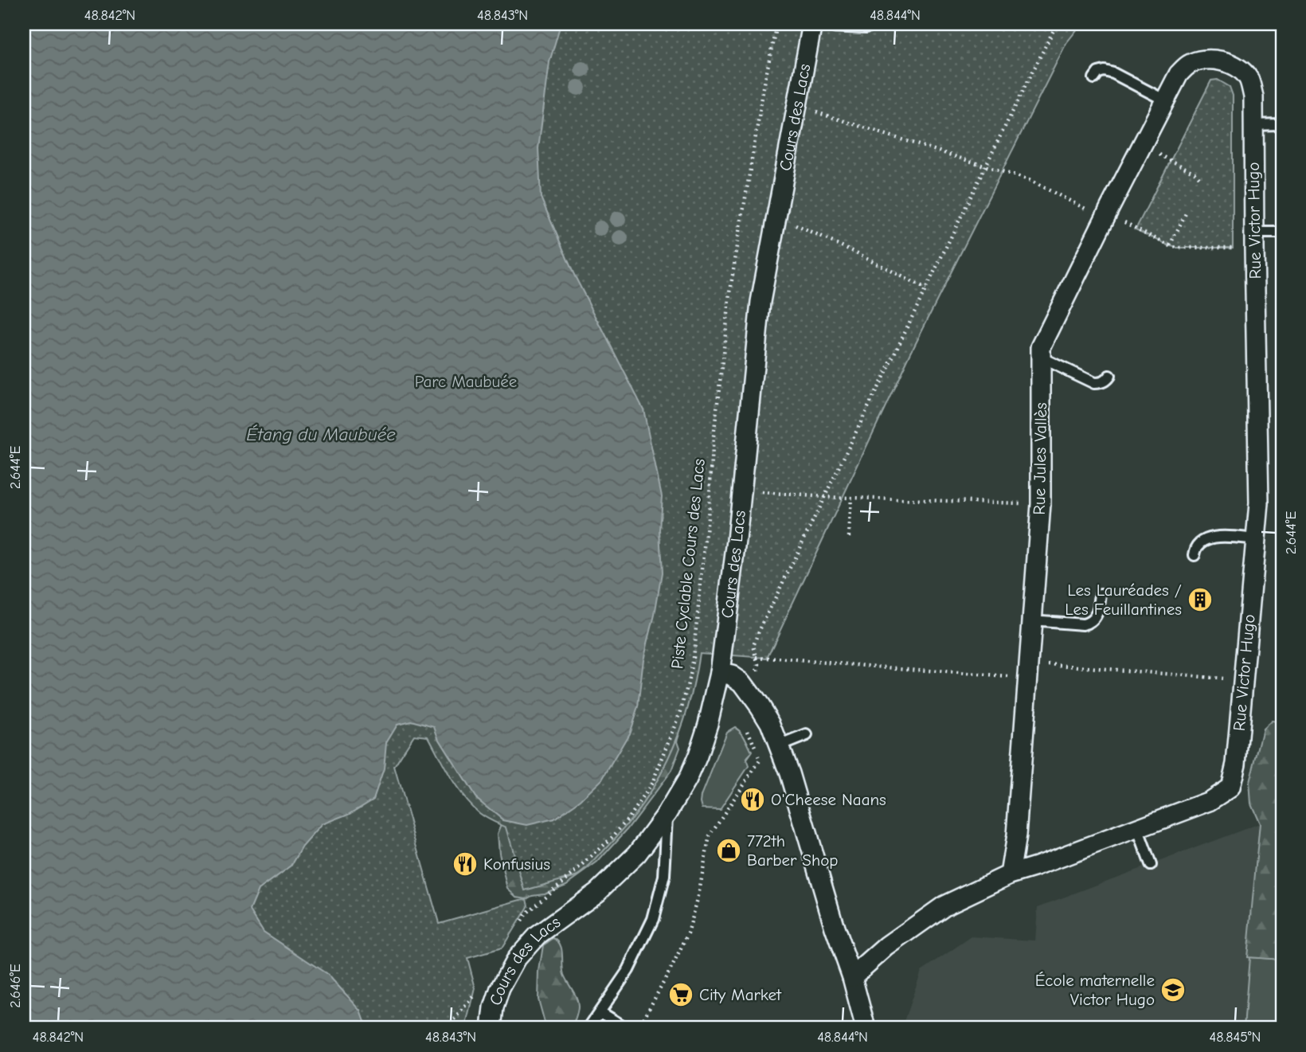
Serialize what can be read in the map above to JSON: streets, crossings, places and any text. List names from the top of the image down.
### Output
{
  "streets": {
    "street": ["Cours des Lacs", "Rue Victor Hugo", "Rue Jules Vallès"],
    "path": ["Piste Cyclable Cours des Lacs"]
  },
  "crossings": [
    ["Rue Victor Hugo", "Rue Jules Vallès"]
  ],
  "water": ["Étang du Maubuée"],
  "parks": ["Parc Maubuée"],
  "places": {
    "building": ["Les Lauréades / Les Feuillantines"],
    "restaurant": ["O'Cheese Naans", "Konfusius"],
    "shop": ["772th Barber Shop"],
    "school or university": ["École maternelle Victor Hugo"],
    "supermarket": ["City Market"]
  },
  "coordinates": [
    "48.842°N",
    "48.843°N",
    "48.844°N",
    "2.644°E",
    "2.646°E",
    "48.845°N"
  ]
}
